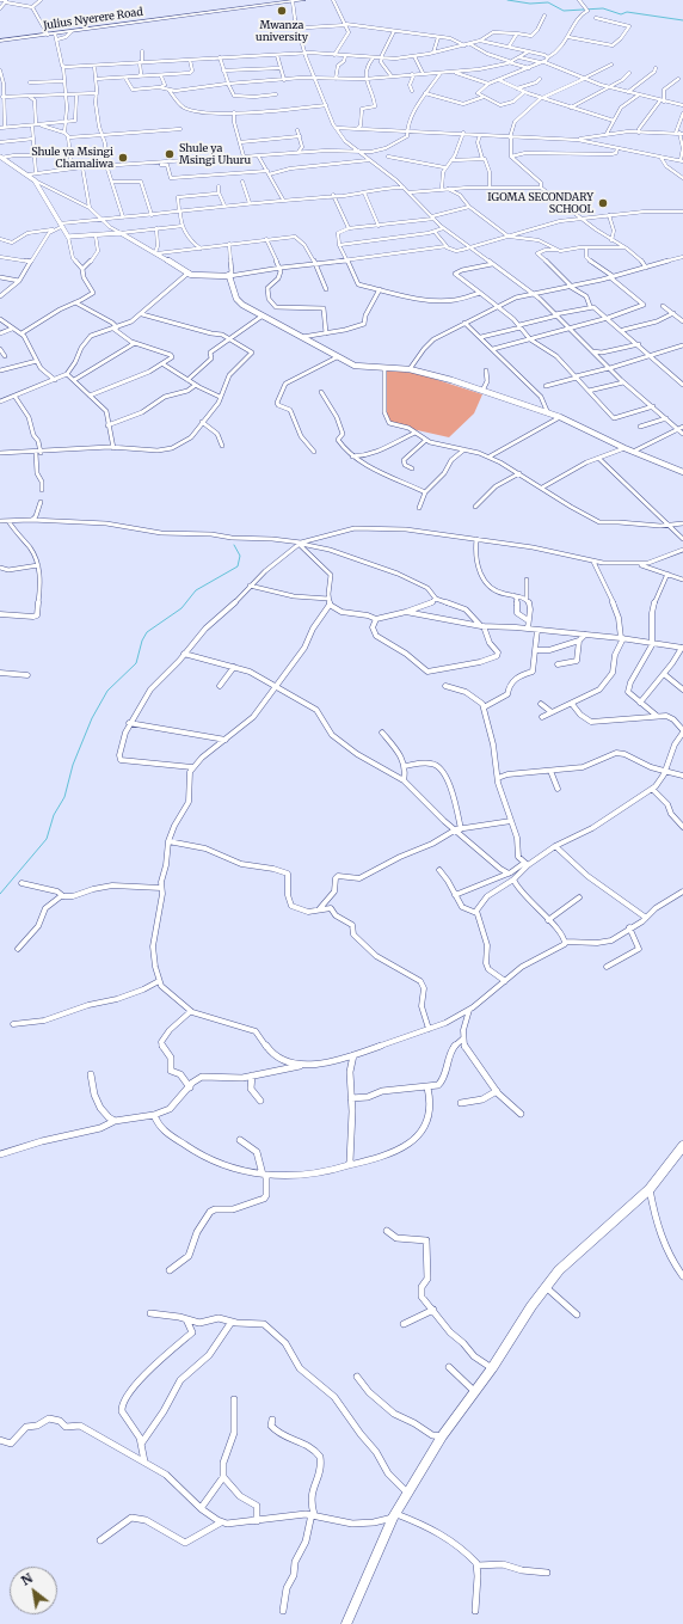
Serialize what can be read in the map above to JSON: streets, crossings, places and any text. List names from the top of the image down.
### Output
{
  "streets": {
    "highway": ["Julius Nyerere Road"]
  },
  "places": [
    "Mwanza university",
    "Shule ya Msingi Uhuru",
    "Shule ya Msingi Chamaliwa",
    "IGOMA SECONDARY SCHOOL"
  ],
  "north": "top left"
}
